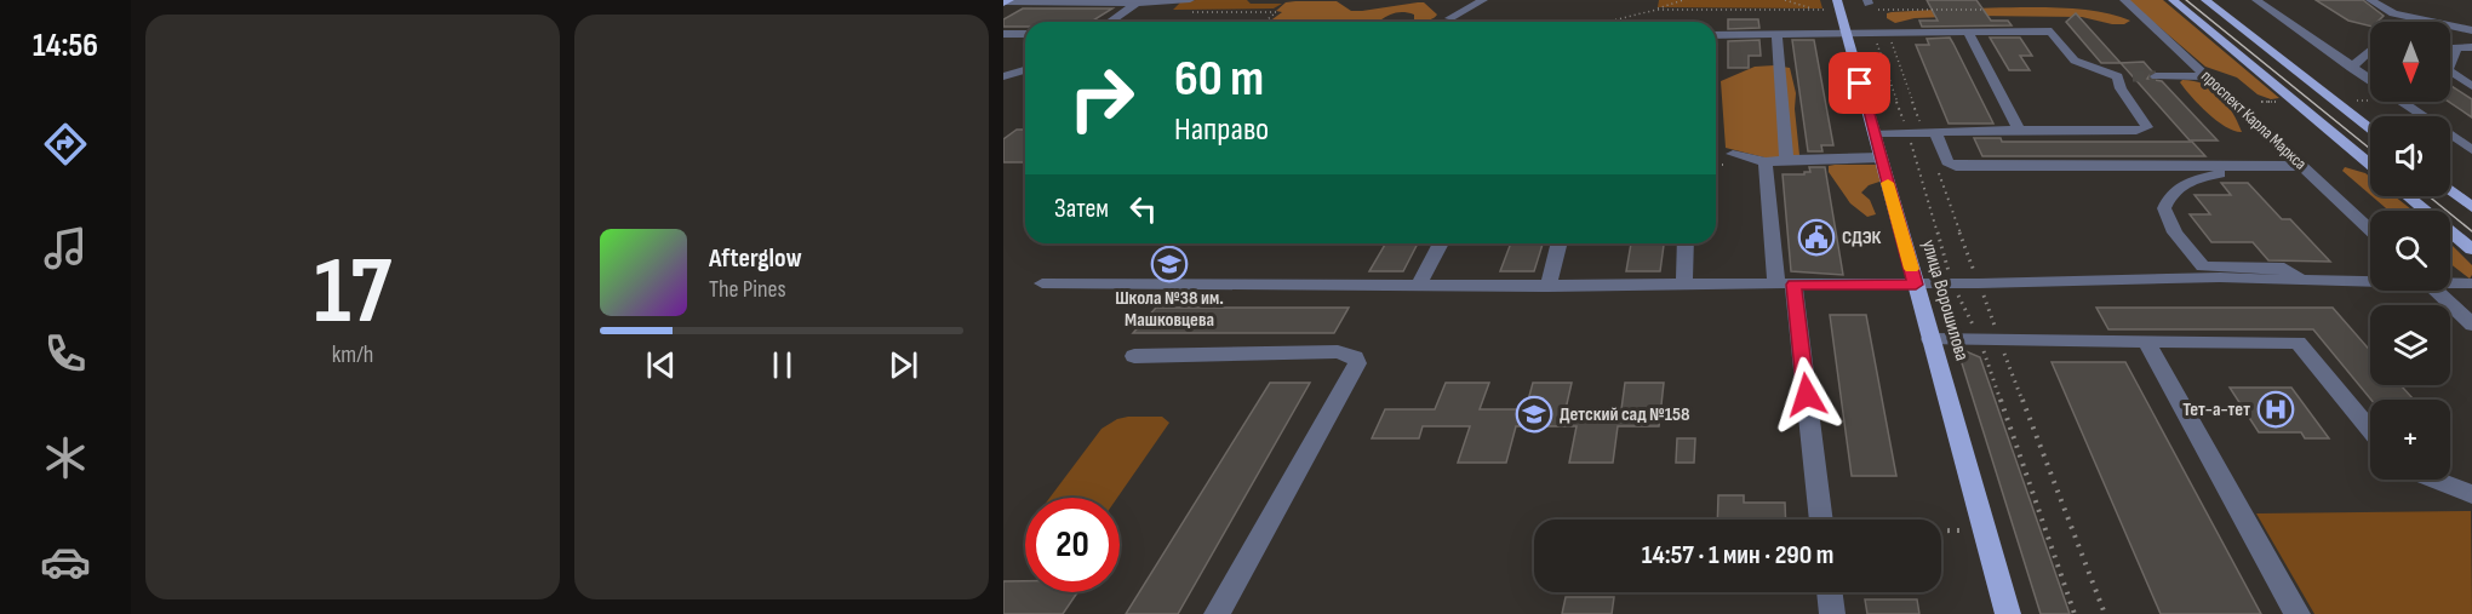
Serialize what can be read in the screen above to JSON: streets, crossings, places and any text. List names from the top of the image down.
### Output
{
  "streets": {
    "main road": ["проспект Карла Маркса", "улица Ворошилова"]
  },
  "places": {
    "public building": ["СДЭК"],
    "school or university": ["Школа №38 им. Машковцева", "Детский сад №158"],
    "hospital": ["Тет-а-тет"]
  },
  "north": "bottom",
  "page": {
    "tabs": "14:56",
    "tile": ["17", "km/h"],
    "map_buttons": "+",
    "turn": ["60 m", "Направо"],
    "then": "Затем",
    "song": ["Afterglow", "The Pines"],
    "limit": "20",
    "trip": "14:57 · 1 мин · 290 m"
  }
}
